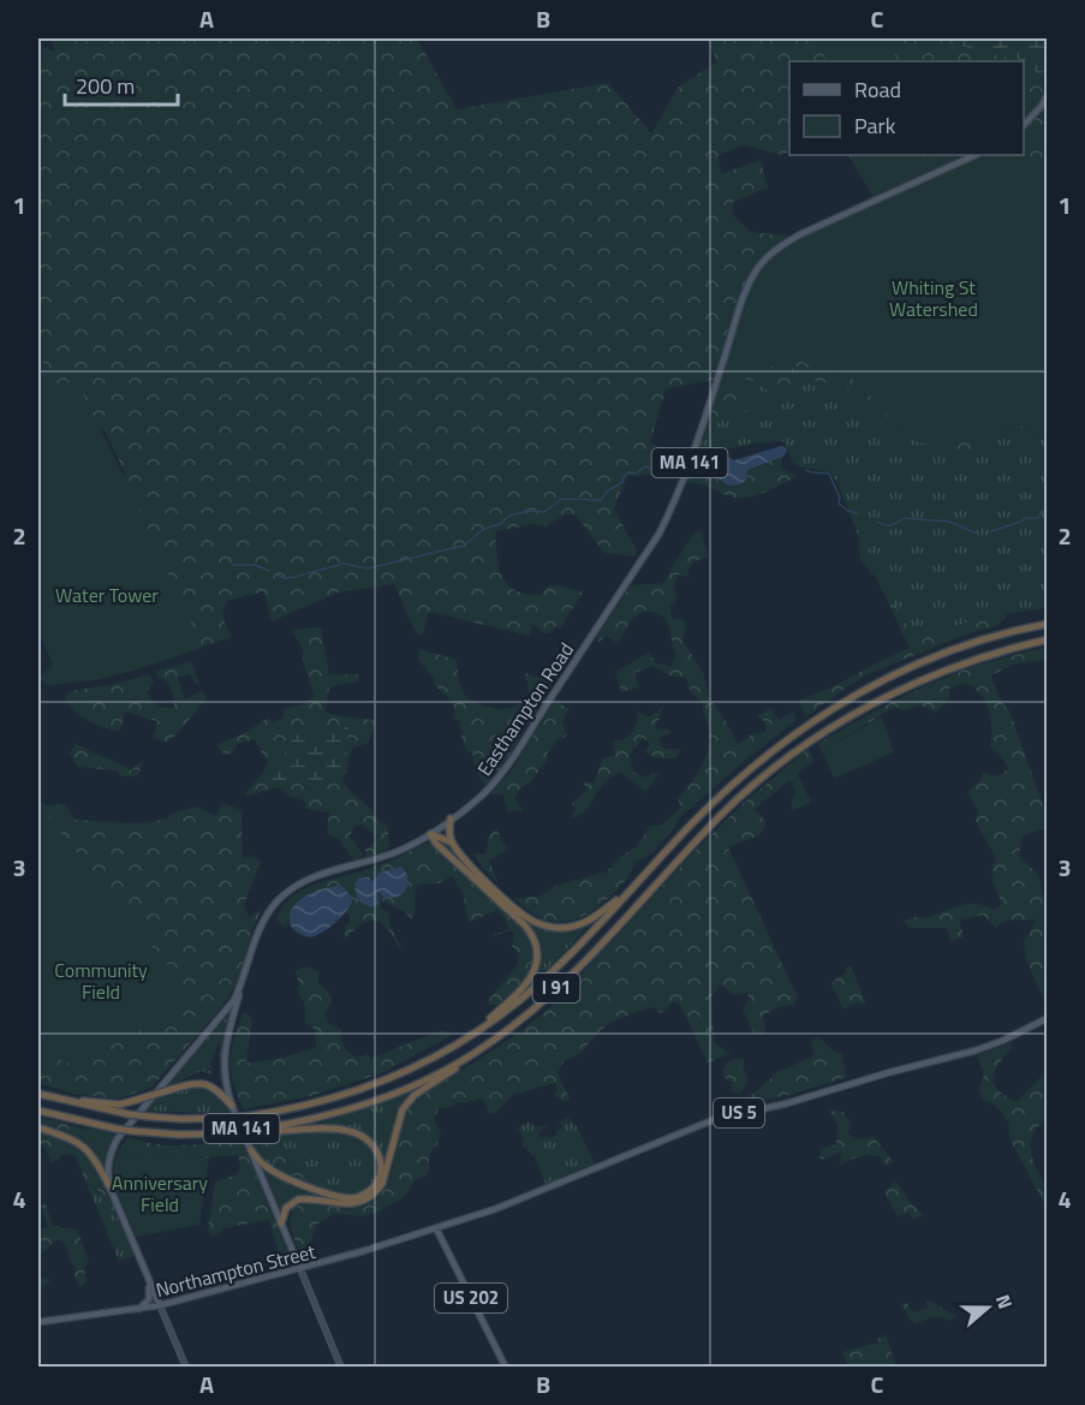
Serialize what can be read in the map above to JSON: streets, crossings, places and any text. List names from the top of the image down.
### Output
{
  "streets": {
    "highway": ["I 91"],
    "main road": [
      "MA 141",
      "Easthampton Road",
      "US 5",
      "Northampton Street",
      "US 202"
    ]
  },
  "crossings": [
    ["MA 141", "Easthampton Road"],
    ["MA 141", "Northampton Street"],
    ["Easthampton Road", "Northampton Street"],
    ["US 5", "Northampton Street"],
    ["US 5", "US 202"],
    ["Northampton Street", "US 202"]
  ],
  "parks": [
    "Whiting St Watershed",
    "Water Tower",
    "Community Field",
    "Anniversary Field"
  ],
  "legend": ["Road", "Park"],
  "scale_bar": "200 m",
  "north": "right",
  "grid": {
    "columns": ["A", "B", "C"],
    "rows": [
      "1",
      "2",
      "3",
      "4"
    ]
  }
}
